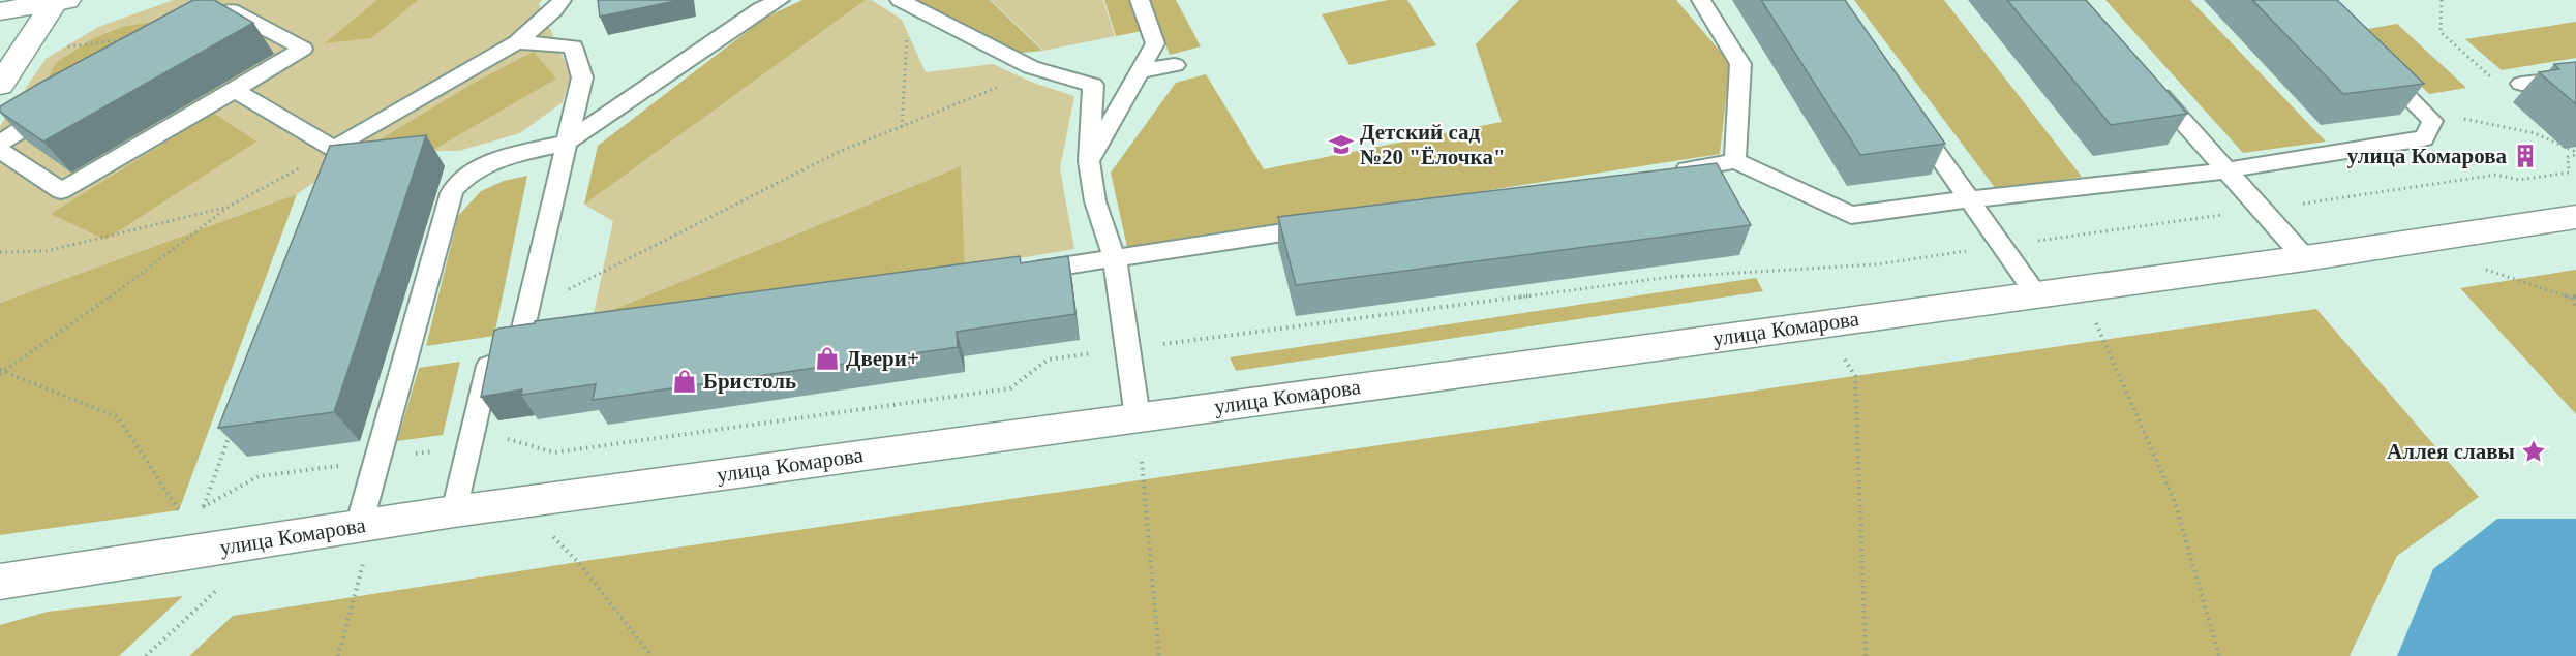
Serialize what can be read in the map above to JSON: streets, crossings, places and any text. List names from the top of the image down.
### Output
{
  "streets": {
    "street": ["улица Комарова"]
  },
  "places": {
    "school or university": ["Детский сад №20 \"Ёлочка\""],
    "building": ["улица Комарова"],
    "shop": ["Двери+", "Бристоль"],
    "place": ["Аллея славы"]
  }
}
